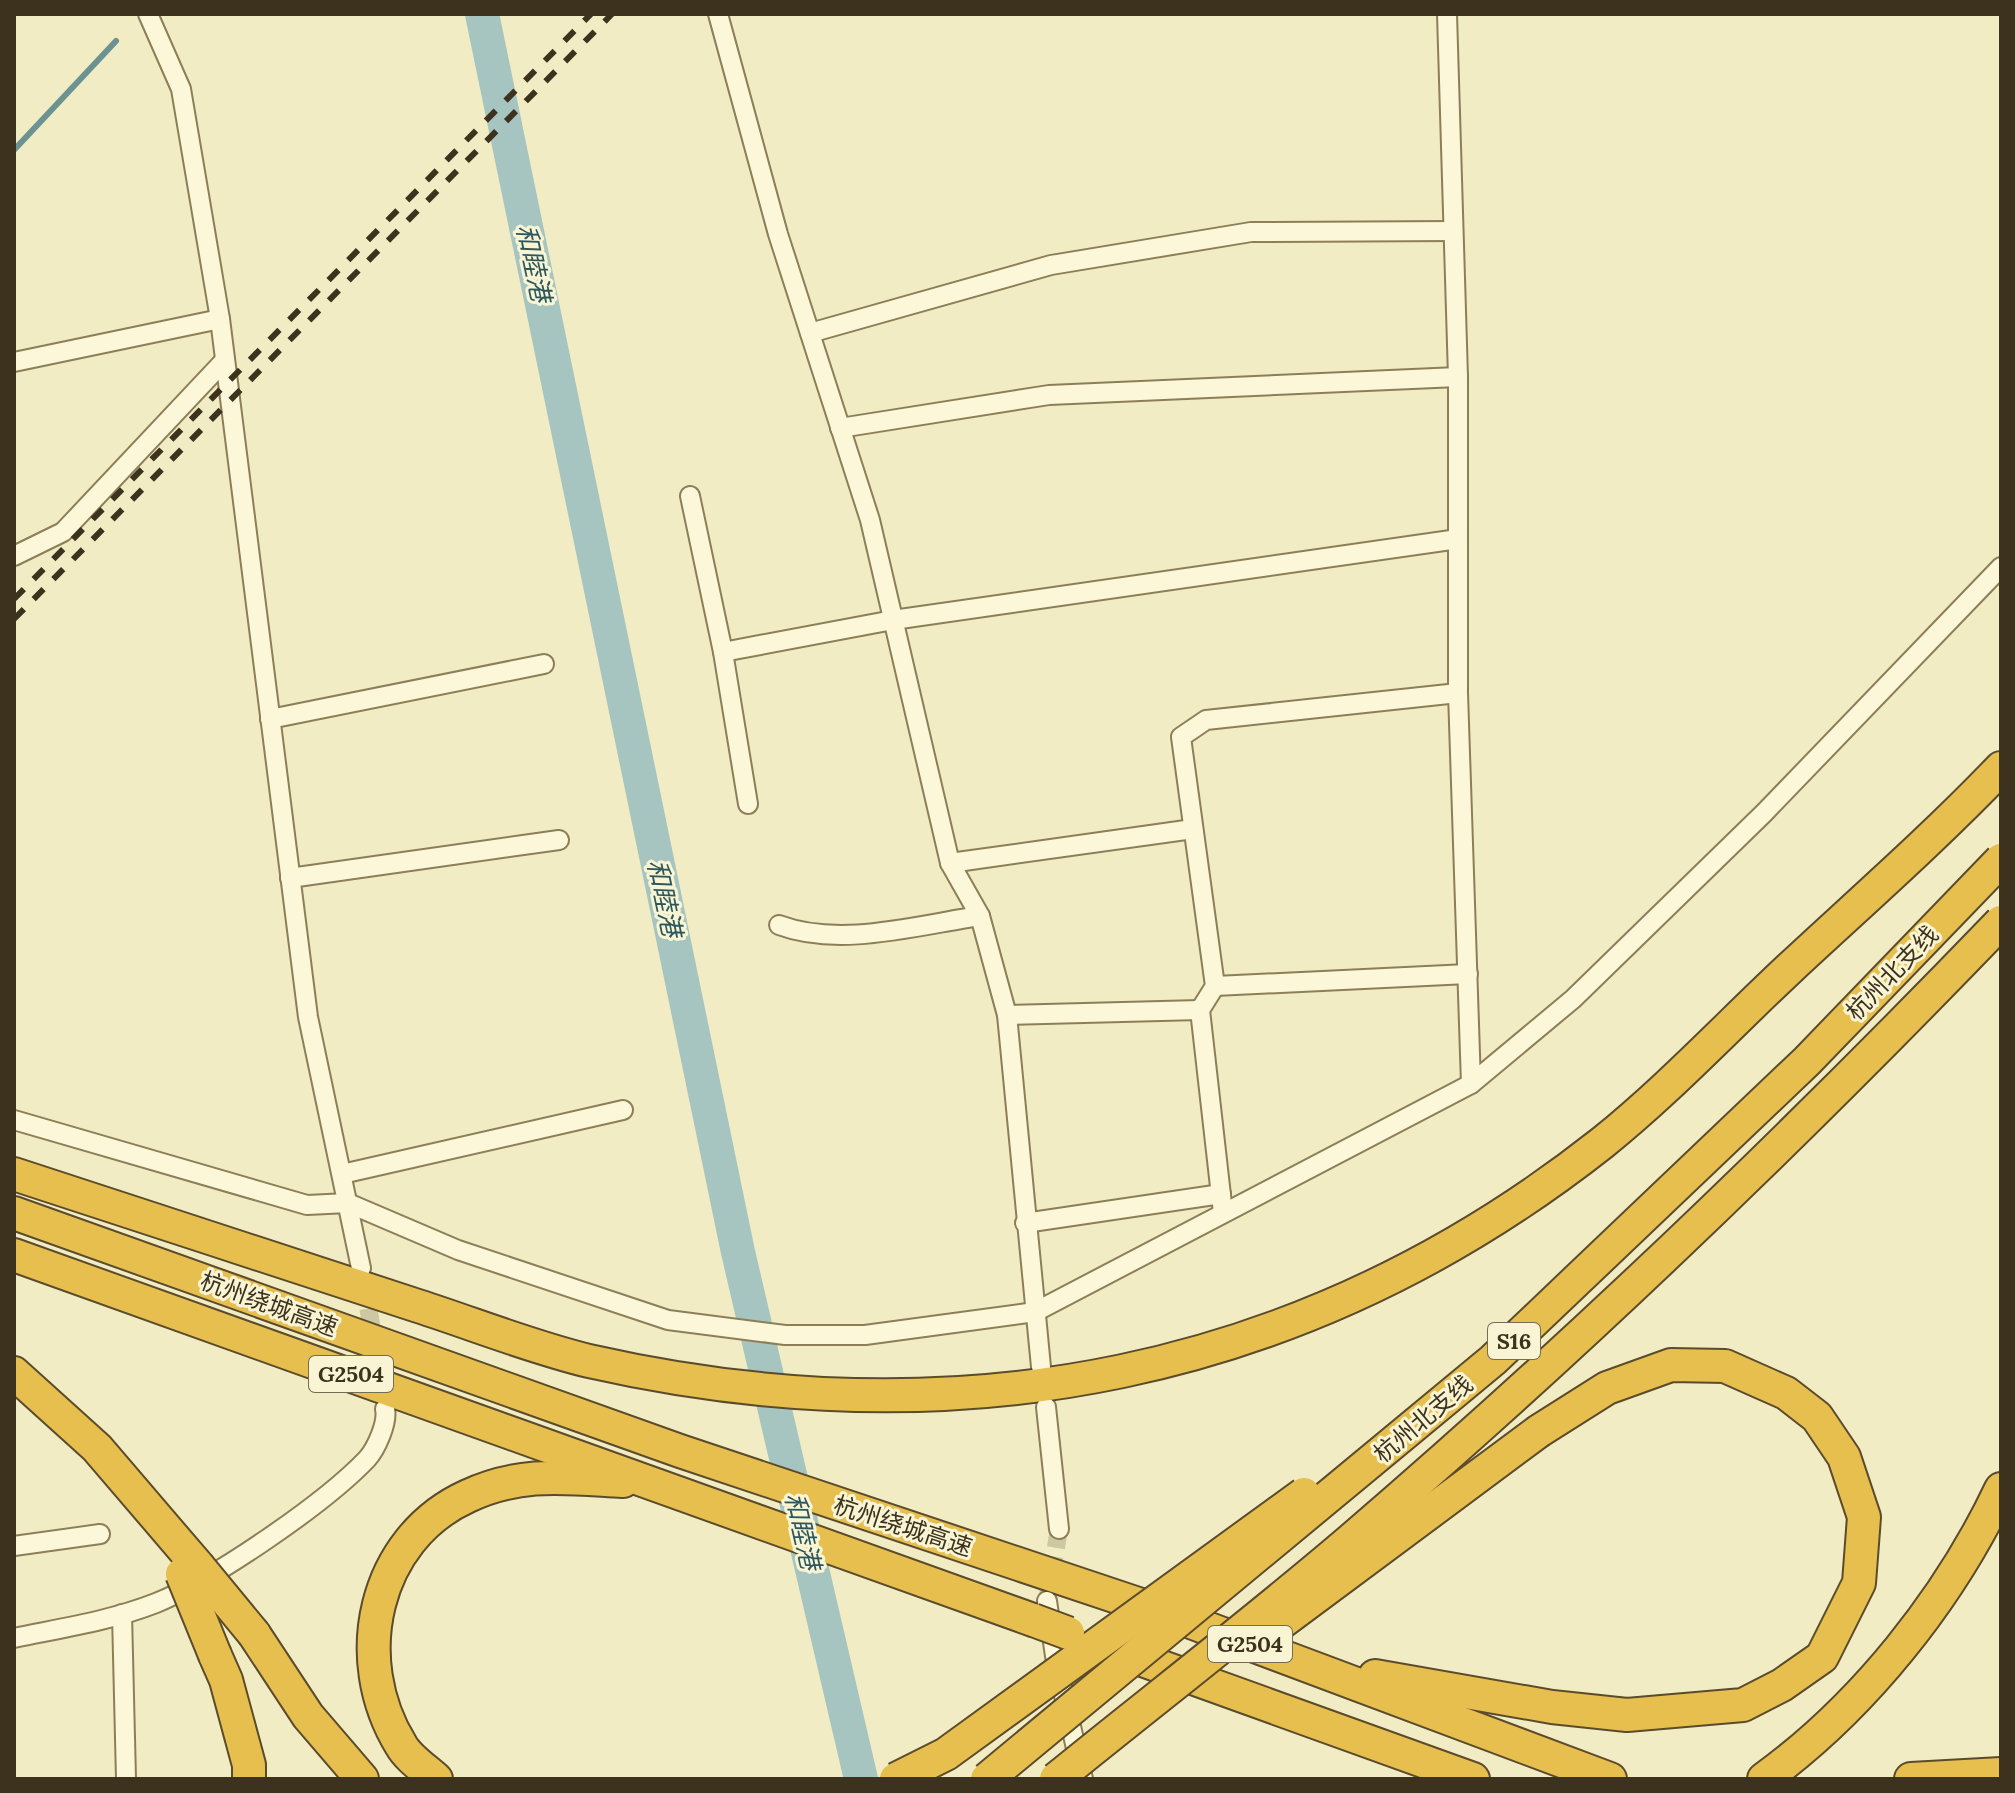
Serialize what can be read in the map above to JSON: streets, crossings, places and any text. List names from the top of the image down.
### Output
{
  "streets": {
    "highway": [
      "杭州北支线",
      "杭州绕城高速",
      "S16",
      "G2504"
    ]
  },
  "water": ["和睦港"]
}
